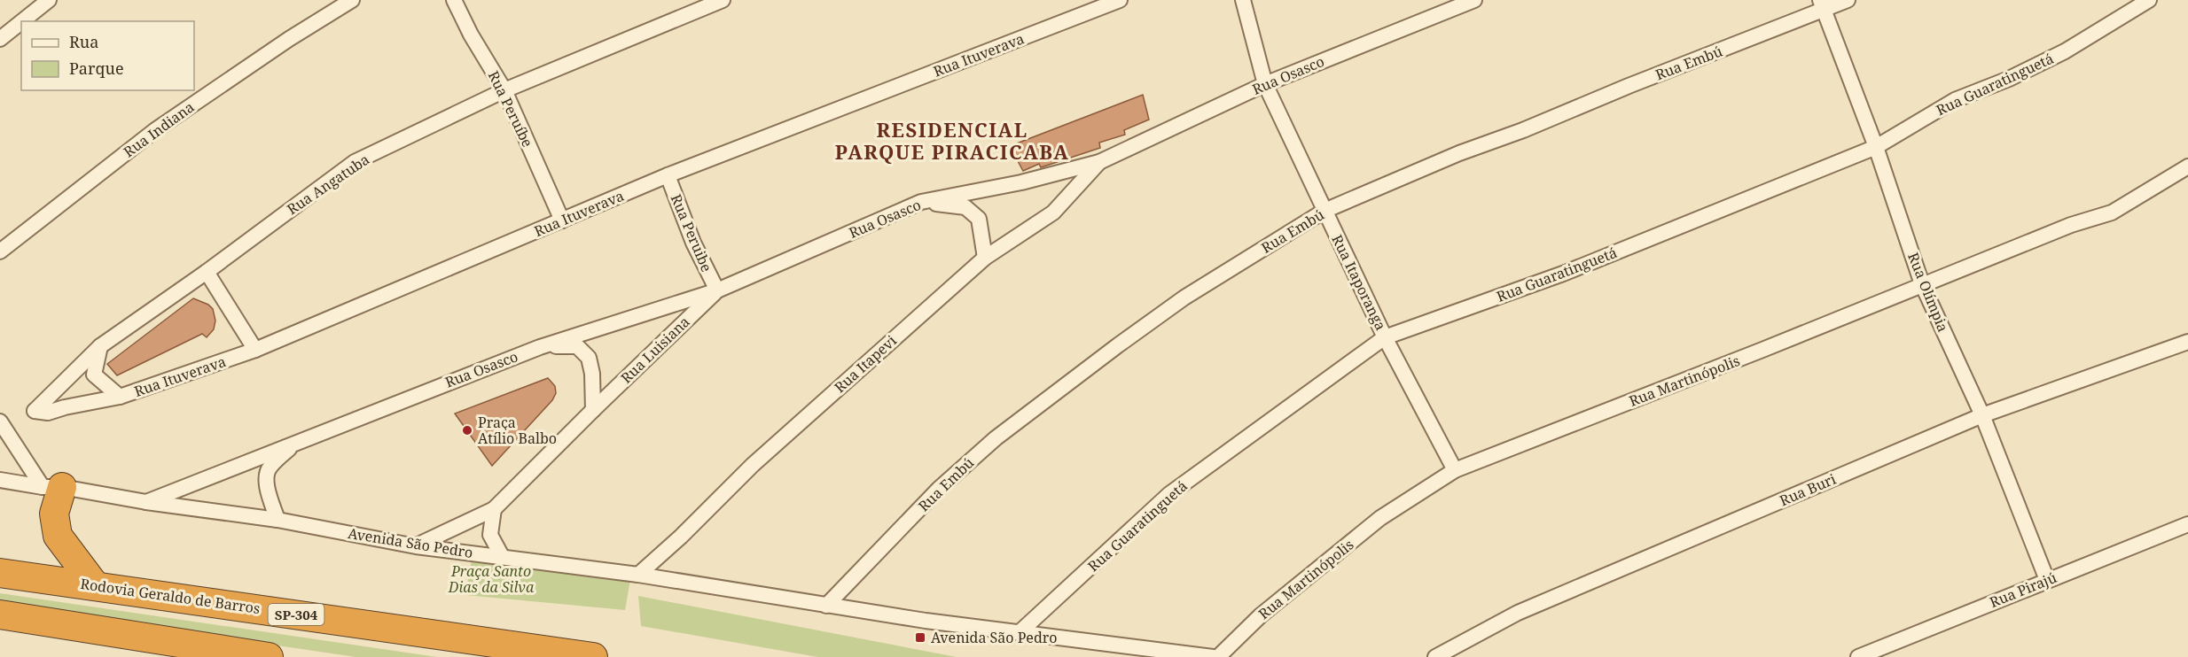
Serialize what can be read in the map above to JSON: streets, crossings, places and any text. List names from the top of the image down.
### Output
{
  "streets": {
    "highway": ["Rodovia Geraldo de Barros", "SP-304"],
    "street": [
      "Rua Ituverava",
      "Rua Embú",
      "Rua Osasco",
      "Rua Guaratinguetá",
      "Rua Peruíbe",
      "Rua Indiana",
      "Rua Angatuba",
      "Rua Peruibe",
      "Rua Itaporanga",
      "Rua Olímpia",
      "Rua Luisiana",
      "Rua Itapevi",
      "Rua Martinópolis",
      "Rua Buri",
      "Avenida São Pedro",
      "Rua Pirajú"
    ]
  },
  "crossings": [
    ["Rua Ituverava", "Rua Peruíbe"],
    ["Rua Ituverava", "Rua Angatuba"],
    ["Rua Ituverava", "Rua Peruibe"],
    ["Rua Embú", "Rua Itaporanga"],
    ["Rua Embú", "Rua Olímpia"],
    ["Rua Embú", "Avenida São Pedro"],
    ["Rua Osasco", "Rua Peruibe"],
    ["Rua Osasco", "Rua Itaporanga"],
    ["Rua Osasco", "Rua Luisiana"],
    ["Rua Osasco", "Rua Itapevi"],
    ["Rua Osasco", "Avenida São Pedro"],
    ["Rua Guaratinguetá", "Rua Itaporanga"],
    ["Rua Guaratinguetá", "Rua Olímpia"],
    ["Rua Guaratinguetá", "Avenida São Pedro"],
    ["Rua Peruíbe", "Rua Angatuba"],
    ["Rua Peruibe", "Rua Luisiana"],
    ["Rua Itaporanga", "Rua Martinópolis"],
    ["Rua Olímpia", "Rua Martinópolis"],
    ["Rua Olímpia", "Rua Buri"],
    ["Rua Olímpia", "Rua Pirajú"],
    ["Rua Luisiana", "Avenida São Pedro"],
    ["Rua Itapevi", "Avenida São Pedro"]
  ],
  "districts": ["RESIDENCIAL PARQUE PIRACICABA"],
  "parks": ["Praça Santo Dias da Silva"],
  "places": {
    "other": ["Praça Atílio Balbo"],
    "transit": ["Avenida São Pedro"]
  },
  "legend": ["Rua", "Parque"]
}
